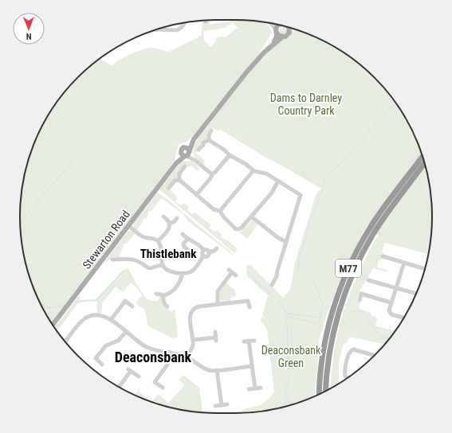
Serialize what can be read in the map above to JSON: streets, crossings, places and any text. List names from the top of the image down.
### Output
{
  "streets": {
    "highway": ["M77"],
    "main road": ["Stewarton Road"]
  },
  "districts": ["Thistlebank", "Deaconsbank"],
  "parks": ["Dams to Darnley Country Park", "Deaconsbank Green"],
  "north": "bottom"
}
